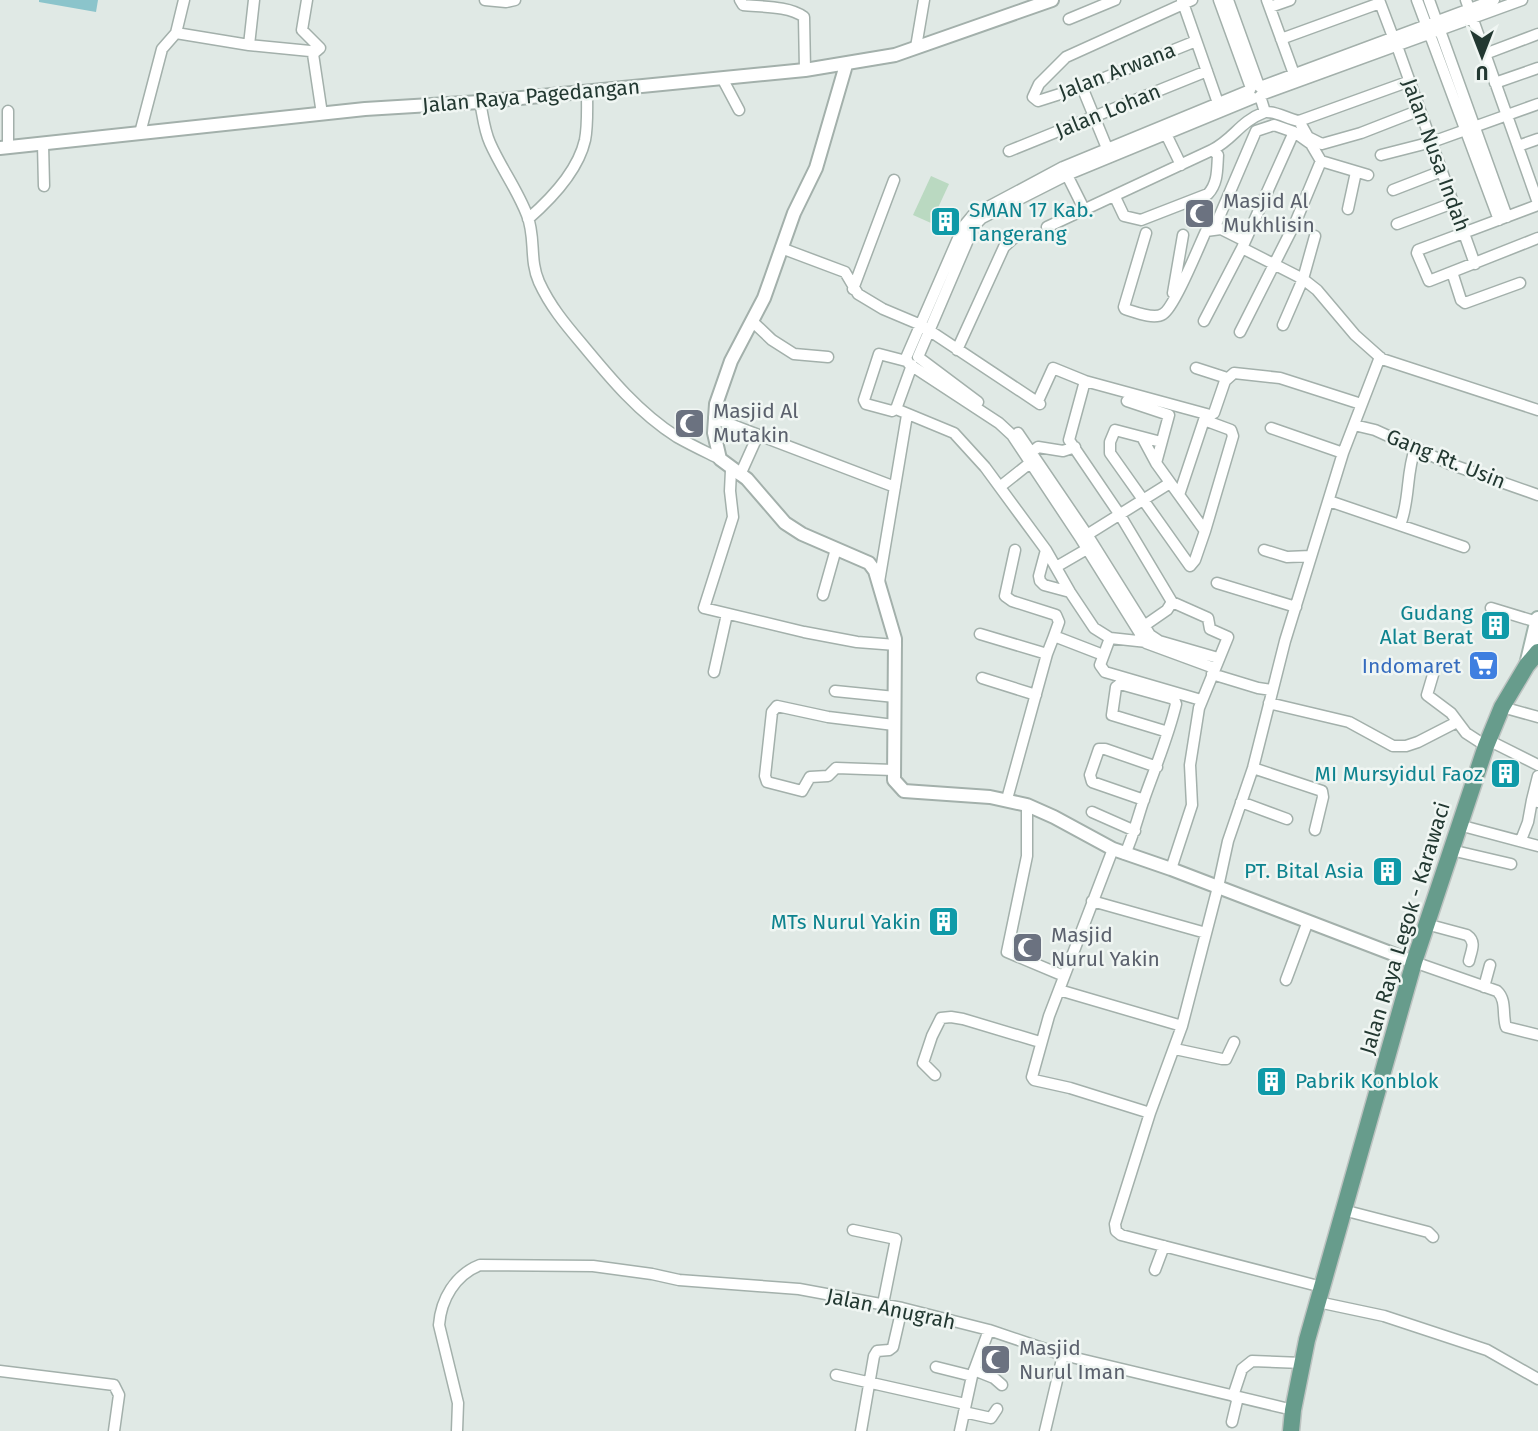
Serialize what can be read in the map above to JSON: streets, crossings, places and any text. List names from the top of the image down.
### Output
{
  "streets": {
    "main road": ["Jalan Raya Legok - Karawaci"],
    "street": [
      "Jalan Arwana",
      "Jalan Raya Pagedangan",
      "Jalan Lohan",
      "Jalan Nusa Indah",
      "Gang Rt. Usin",
      "Jalan Anugrah"
    ]
  },
  "crossings": [
    ["Jalan Raya Legok - Karawaci", "Jalan Anugrah"]
  ],
  "places": {
    "mosque": [
      "Masjid Al Mukhlisin",
      "Masjid Al Mutakin",
      "Masjid Nurul Yakin",
      "Masjid Nurul Iman"
    ],
    "building": [
      "SMAN 17 Kab. Tangerang",
      "Gudang Alat Berat",
      "MI Mursyidul Faoz",
      "PT. Bital Asia",
      "MTs Nurul Yakin",
      "Pabrik Konblok"
    ],
    "supermarket": ["Indomaret"]
  },
  "north": "bottom"
}
